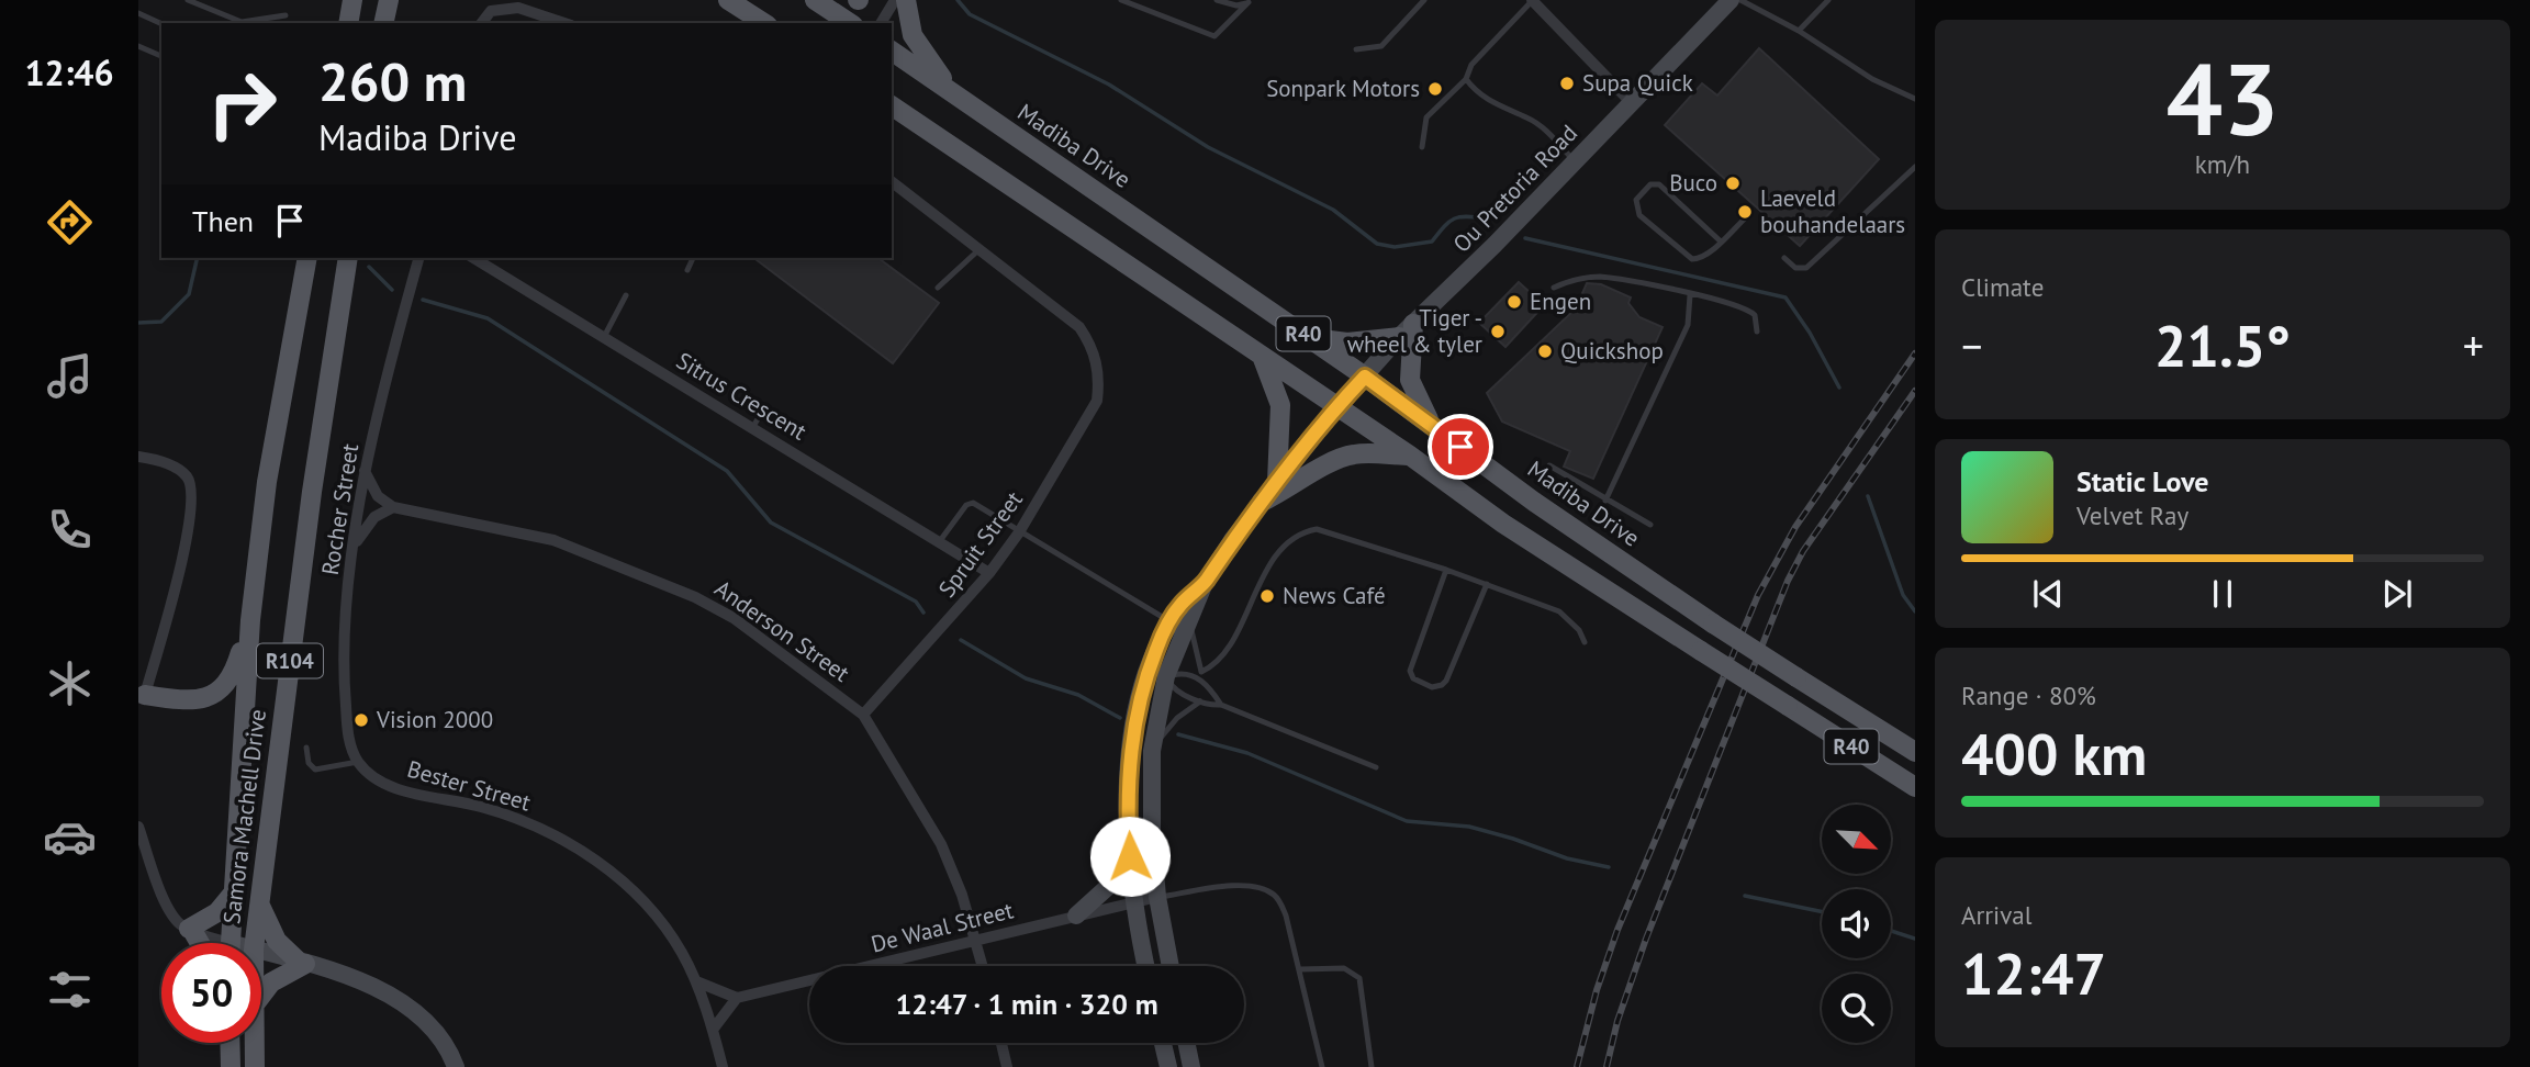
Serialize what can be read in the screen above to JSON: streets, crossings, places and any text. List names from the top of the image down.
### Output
{
  "streets": {
    "main road": [
      "Madiba Drive",
      "Ou Pretoria Road",
      "R40",
      "R104",
      "Samora Machell Drive"
    ],
    "street": [
      "Sitrus Crescent",
      "Rocher Street",
      "Spruit Street",
      "Anderson Street",
      "Bester Street",
      "De Waal Street"
    ]
  },
  "crossings": [
    ["Madiba Drive", "Ou Pretoria Road"],
    ["Ou Pretoria Road", "R40"],
    ["Sitrus Crescent", "Spruit Street"],
    ["Rocher Street", "Bester Street"],
    ["Spruit Street", "Anderson Street"],
    ["Anderson Street", "De Waal Street"]
  ],
  "places": [
    "Supa Quick",
    "Sonpark Motors",
    "Buco",
    "Laeveld bouhandelaars",
    "Engen",
    "Tiger - wheel & tyler",
    "Quickshop",
    "News Café",
    "Vision 2000"
  ],
  "north": "bottom right",
  "page": {
    "tabs": "12:46",
    "tile": [
      ["43", "km/h"],
      "Climate",
      ["Range · 80%", "400 km"],
      ["Arrival", "12:47"]
    ],
    "turn": ["260 m", "Madiba Drive"],
    "then": "Then",
    "heat": ["−", "21.5°", "+"],
    "song": ["Static Love", "Velvet Ray"],
    "limit": "50",
    "trip": "12:47 · 1 min · 320 m"
  }
}
